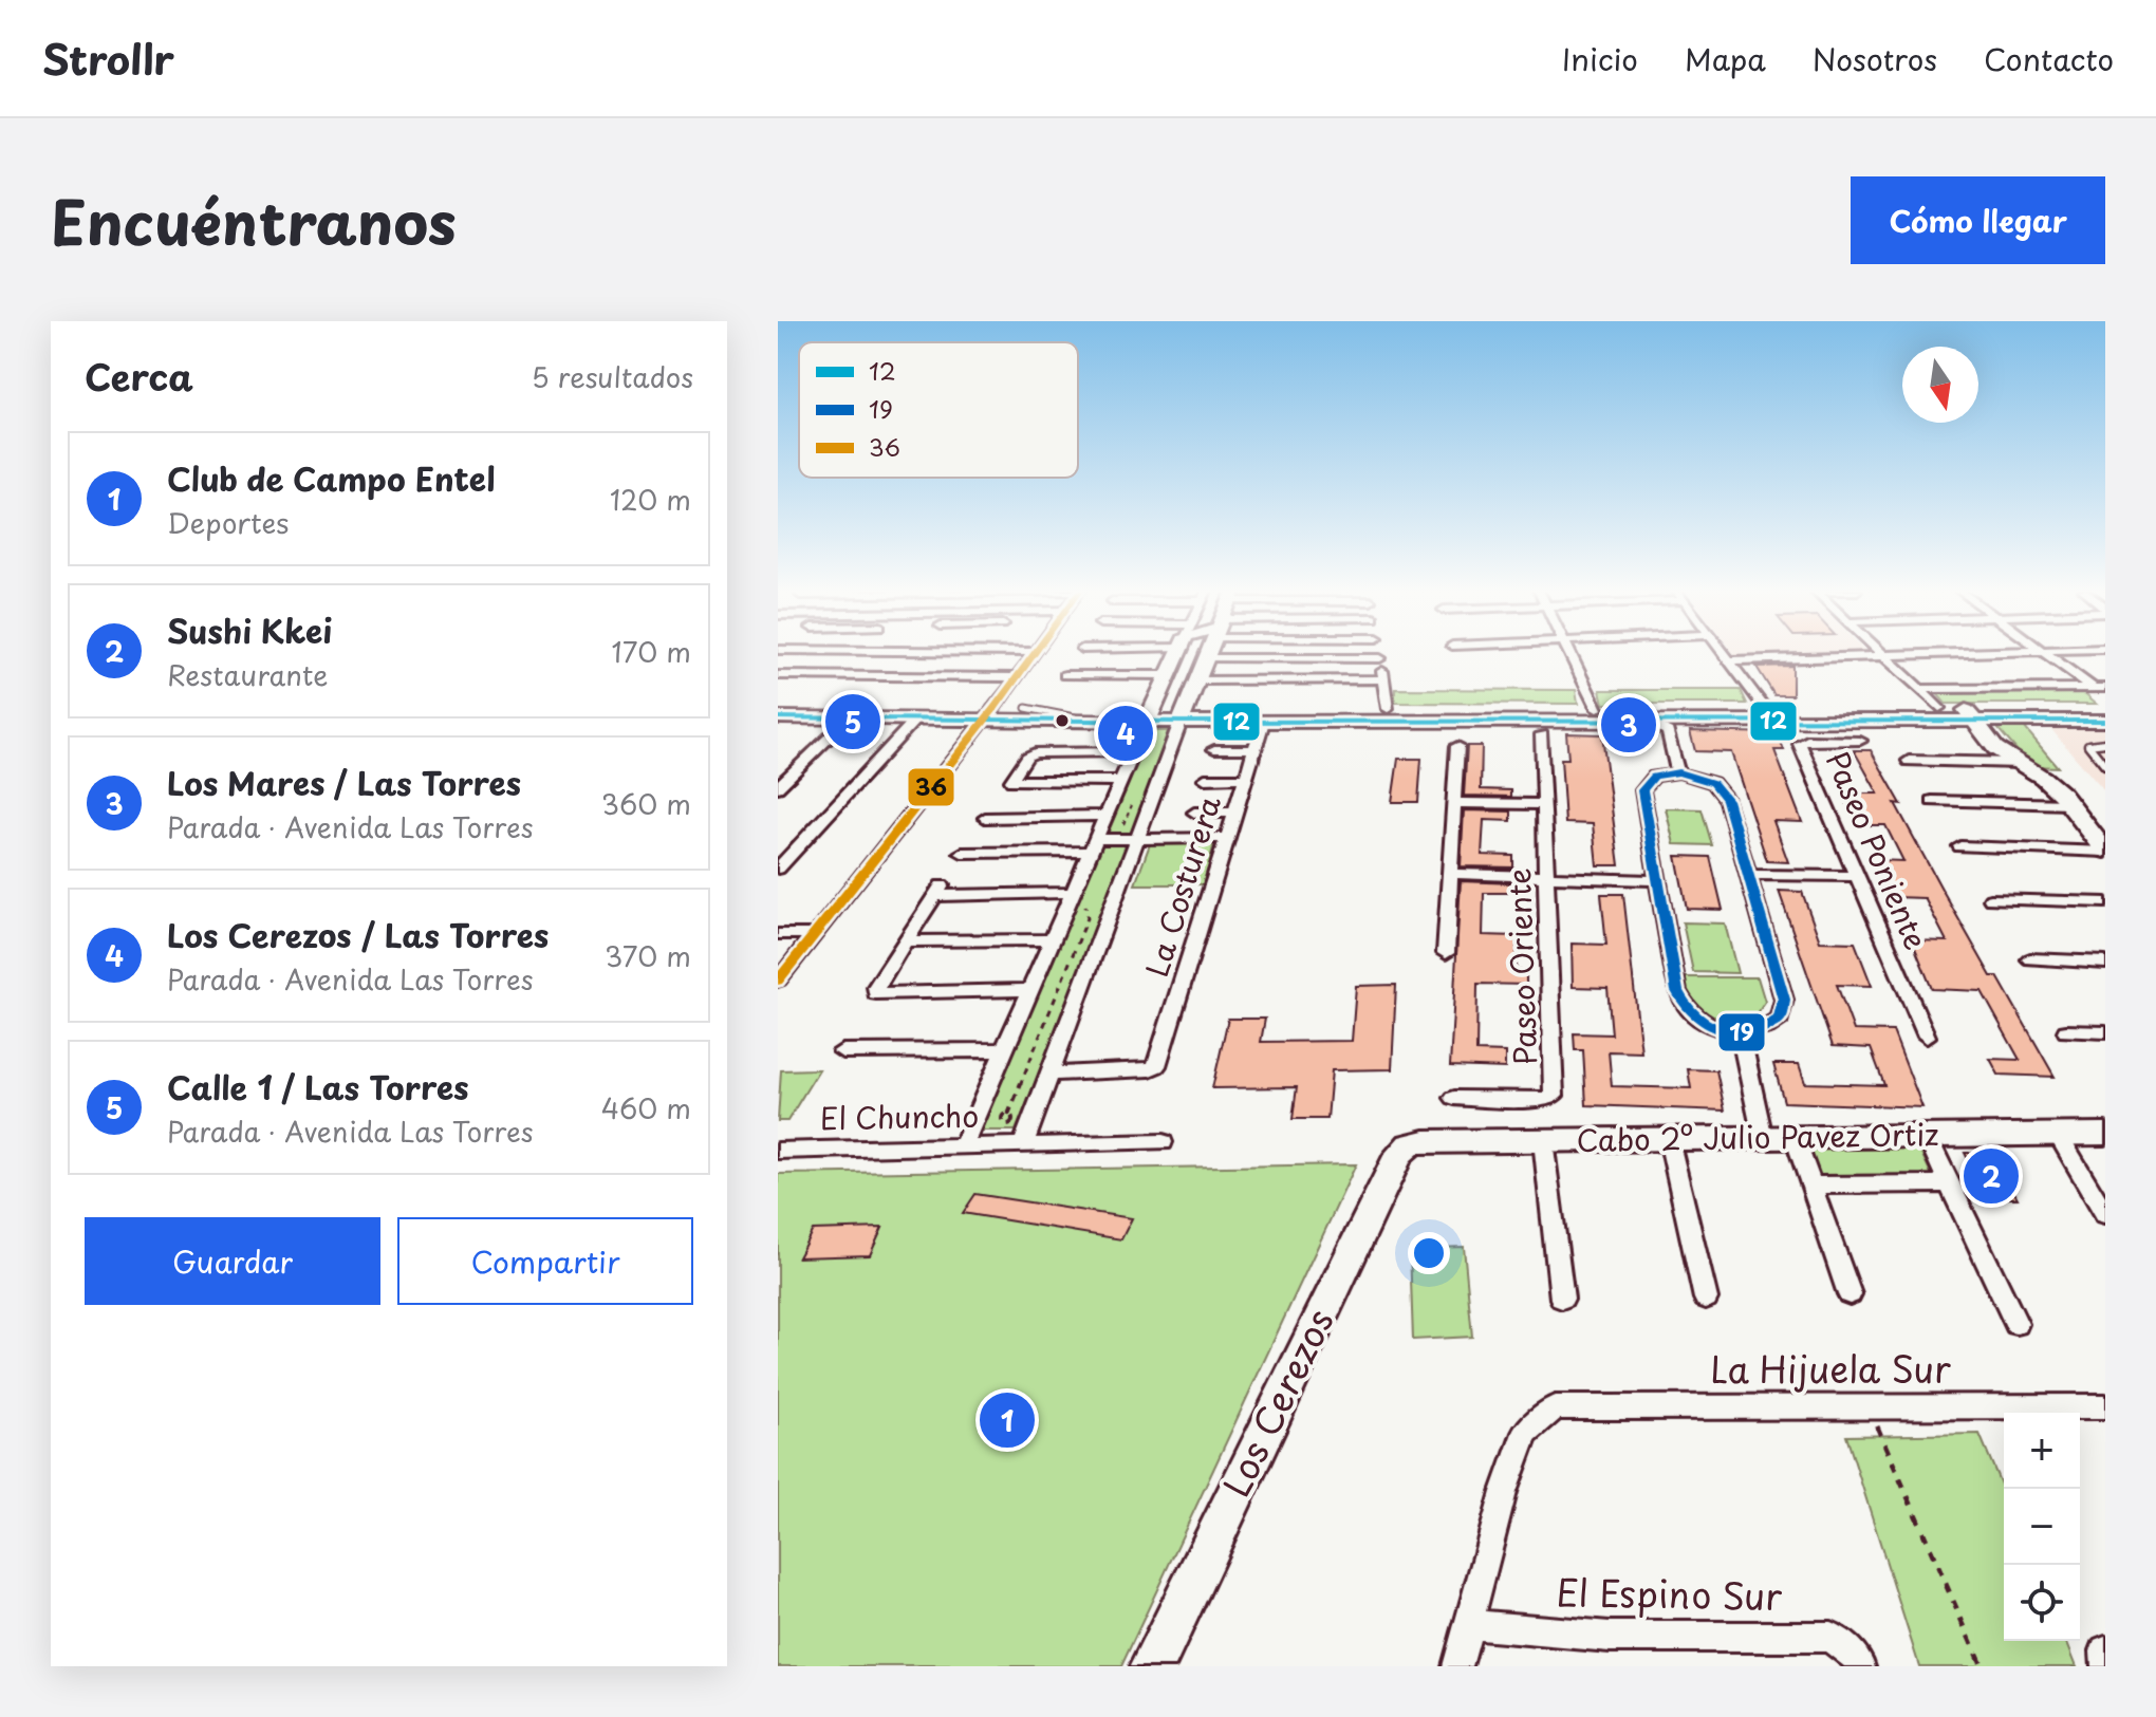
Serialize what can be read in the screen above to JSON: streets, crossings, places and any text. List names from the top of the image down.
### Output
{
  "streets": {
    "main road": ["Cabo 2º Julio Pavez Ortiz", "Los Cerezos"],
    "street": [
      "Paseo Poniente",
      "La Costurera",
      "Paseo Oriente",
      "El Chuncho",
      "La Hijuela Sur",
      "El Espino Sur"
    ]
  },
  "crossings": [
    ["Cabo 2º Julio Pavez Ortiz", "Los Cerezos"],
    ["La Hijuela Sur", "El Espino Sur"]
  ],
  "lines": ["transit line 36", "transit line 12", "transit line 19"],
  "legend": ["12", "19", "36"],
  "north": "bottom",
  "page": {
    "header": "Strollr",
    "nav": [
      "Inicio",
      "Mapa",
      "Nosotros",
      "Contacto"
    ],
    "title": "Encuéntranos",
    "buttons": [
      "Cómo llegar",
      ["Guardar", "Compartir"]
    ],
    "heading": ["Cerca", "5 resultados"],
    "list": [
      {
        "mark": "1",
        "name": "Club de Campo Entel",
        "note": "Deportes",
        "value": "120 m"
      },
      {
        "mark": "2",
        "name": "Sushi Kkei",
        "note": "Restaurante",
        "value": "170 m"
      },
      {
        "mark": "3",
        "name": "Los Mares / Las Torres",
        "note": "Parada · Avenida Las Torres",
        "value": "360 m"
      },
      {
        "mark": "4",
        "name": "Los Cerezos / Las Torres",
        "note": "Parada · Avenida Las Torres",
        "value": "370 m"
      },
      {
        "mark": "5",
        "name": "Calle 1 / Las Torres",
        "note": "Parada · Avenida Las Torres",
        "value": "460 m"
      }
    ],
    "pins": [
      "5",
      "3",
      "4",
      "2",
      "1"
    ],
    "map_buttons": ["+", "−"]
  }
}
